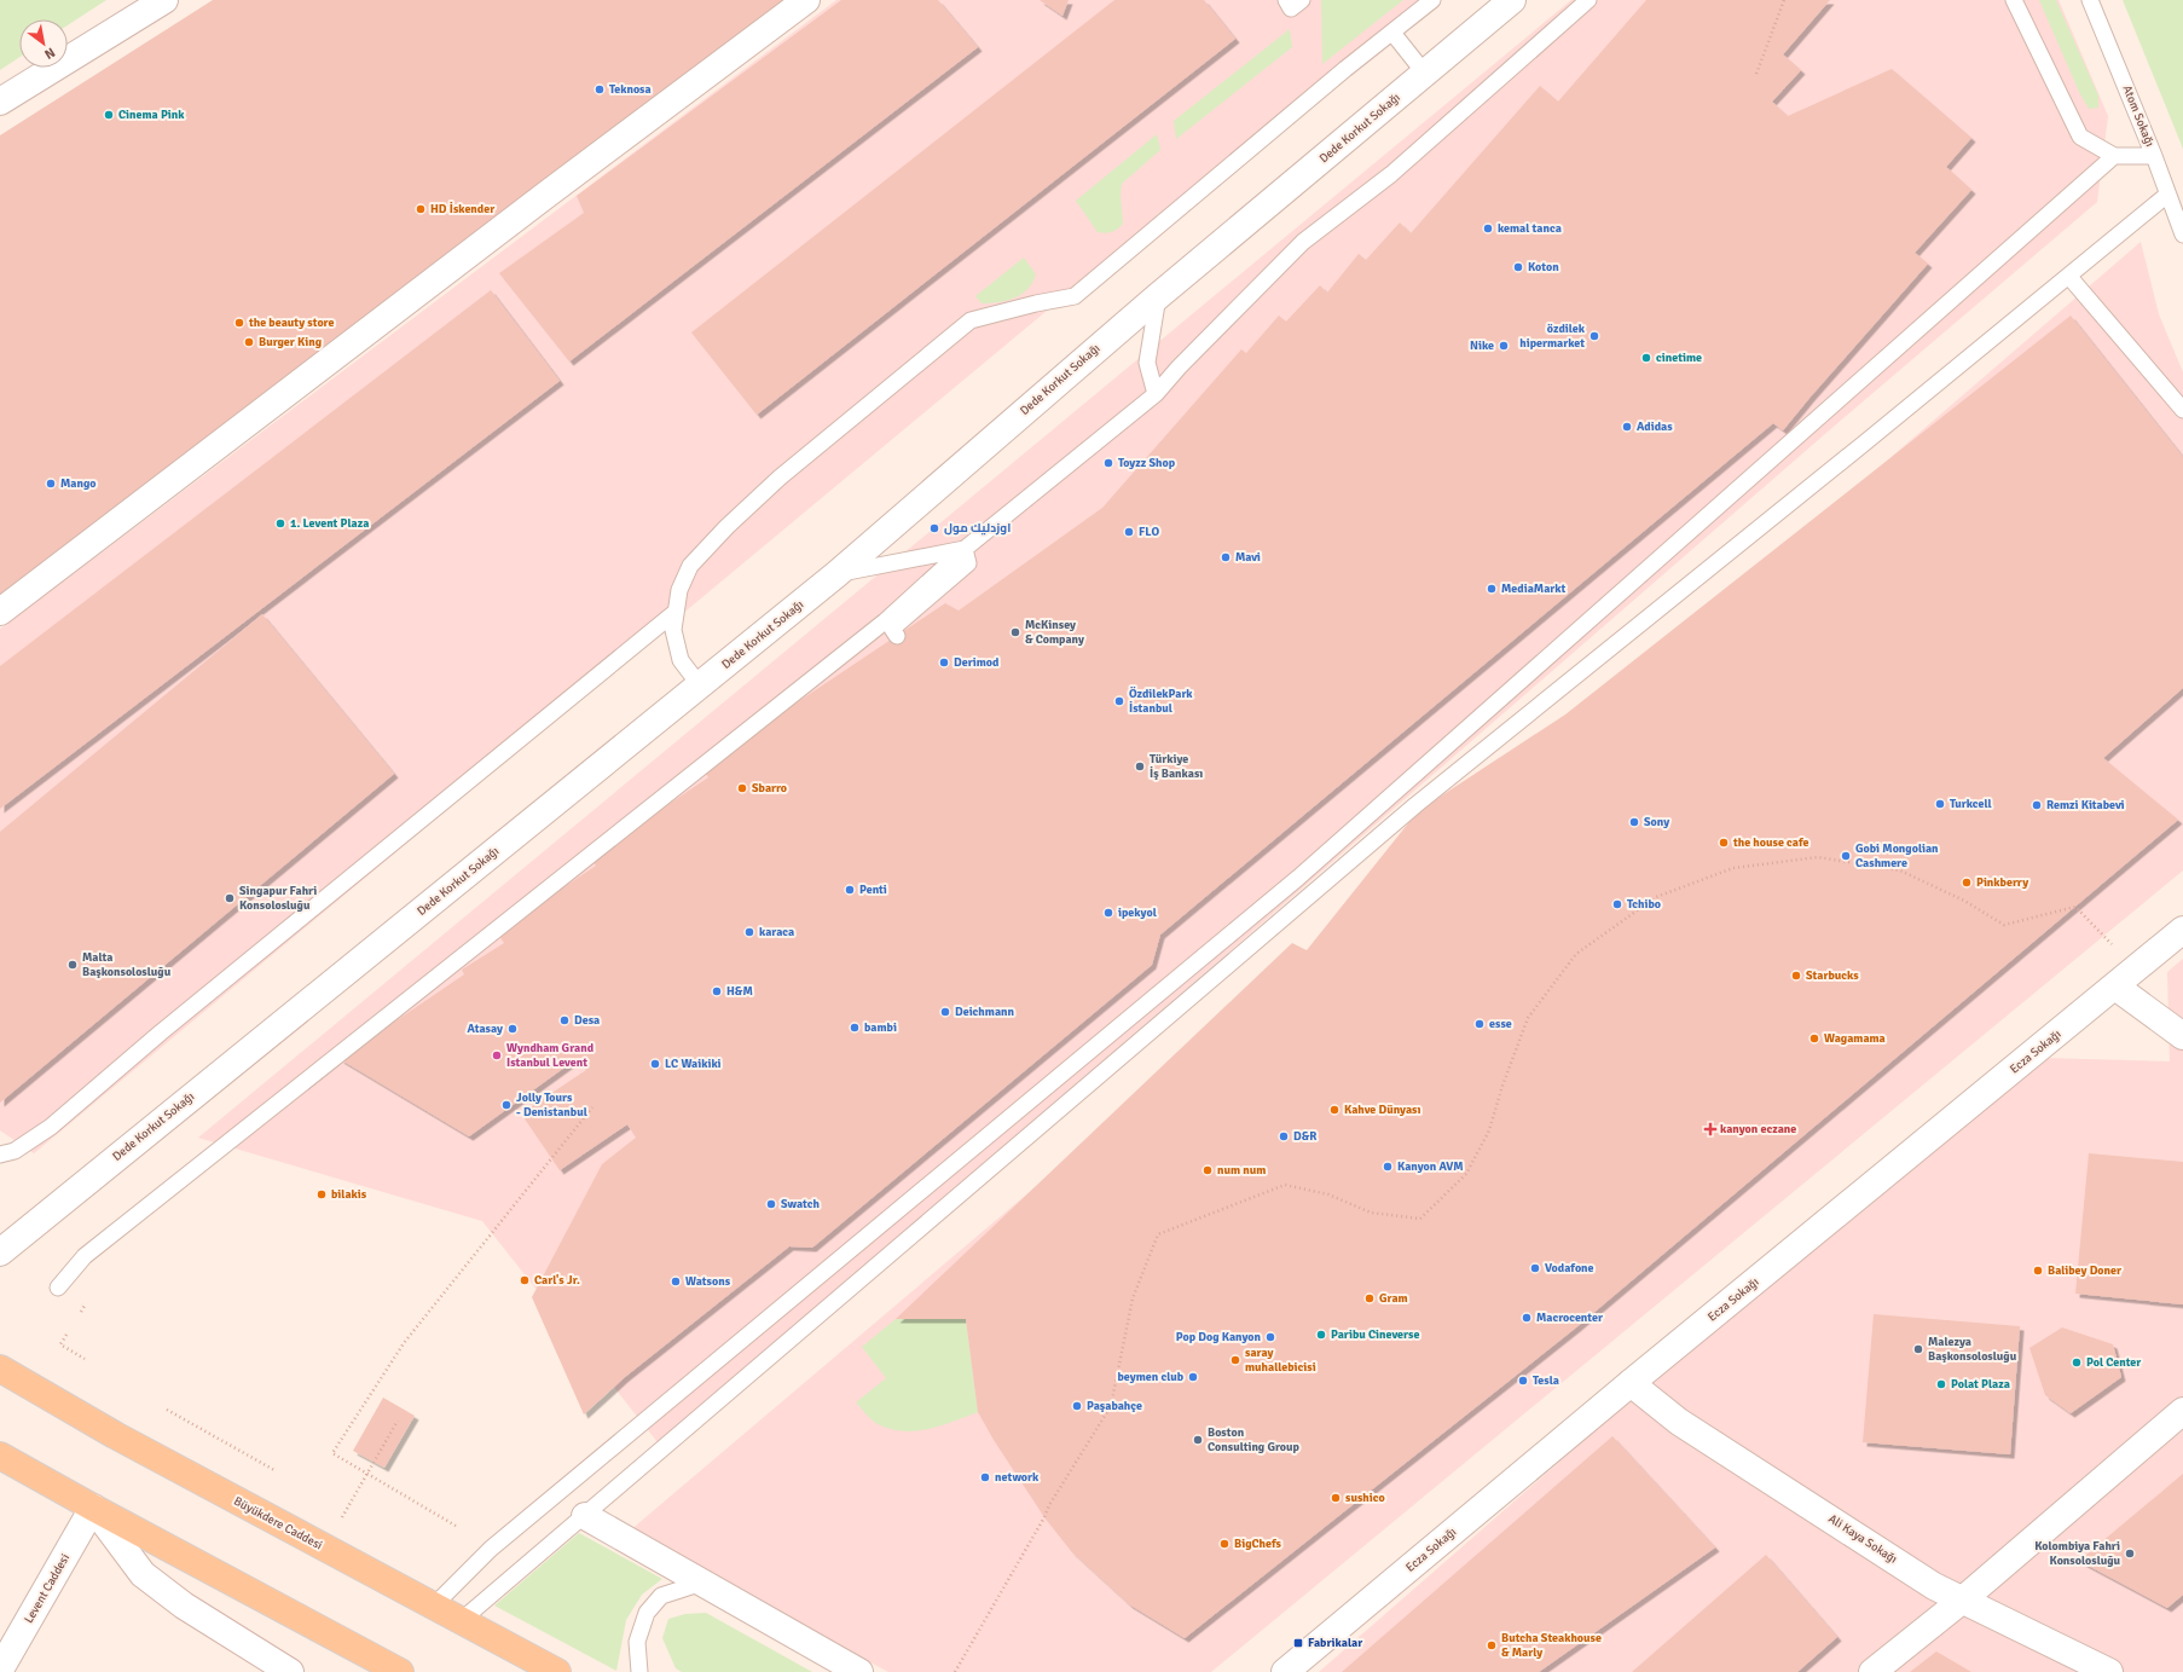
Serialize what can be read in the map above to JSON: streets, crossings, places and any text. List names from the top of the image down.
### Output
{
  "streets": {
    "main road": ["Büyükdere Caddesi"],
    "street": [
      "Dede Korkut Sokağı",
      "Ecza Sokağı",
      "Ali Kaya Sokağı",
      "Levent Caddesi"
    ],
    "lane": ["Atom Sokağı"]
  },
  "crossings": [
    ["Ecza Sokağı", "Ali Kaya Sokağı"]
  ],
  "places": {
    "other": [
      "Teknosa",
      "Cinema Pink",
      "HD İskender",
      "kemal tanca",
      "Koton",
      "the beauty store",
      "özdilek hipermarket",
      "Burger King",
      "Nike",
      "cinetime",
      "Adidas",
      "Toyzz Shop",
      "Mango",
      "1. Levent Plaza",
      "اوزدليك مول",
      "FLO",
      "Mavi",
      "MediaMarkt",
      "McKinsey & Company",
      "Derimod",
      "ÖzdilekPark İstanbul",
      "Türkiye İş Bankası",
      "Sbarro",
      "Turkcell",
      "Remzi Kitabevi",
      "Sony",
      "the house cafe",
      "Gobi Mongolian Cashmere",
      "Pinkberry",
      "Penti",
      "Singapur Fahri Konsolosluğu",
      "Tchibo",
      "ipekyol",
      "karaca",
      "Malta Başkonsolosluğu",
      "Starbucks",
      "H&M",
      "Deichmann",
      "Desa",
      "esse",
      "bambi",
      "Atasay",
      "Wagamama",
      "Wyndham Grand Istanbul Levent",
      "LC Waikiki",
      "Jolly Tours - Denistanbul",
      "Kahve Dünyası",
      "D&R",
      "Kanyon AVM",
      "num num",
      "bilakis",
      "Swatch",
      "Vodafone",
      "Balibey Doner",
      "Carl's Jr.",
      "Watsons",
      "Gram",
      "Macrocenter",
      "Paribu Cineverse",
      "Pop Dog Kanyon",
      "Malezya Başkonsolosluğu",
      "saray muhallebicisi",
      "Pol Center",
      "beymen club",
      "Tesla",
      "Polat Plaza",
      "Paşabahçe",
      "Boston Consulting Group",
      "network",
      "sushico",
      "BigChefs",
      "Kolombiya Fahri Konsolosluğu",
      "Butcha Steakhouse & Marly"
    ],
    "health": ["kanyon eczane"],
    "transit": ["Fabrikalar"]
  },
  "north": "bottom right"
}
